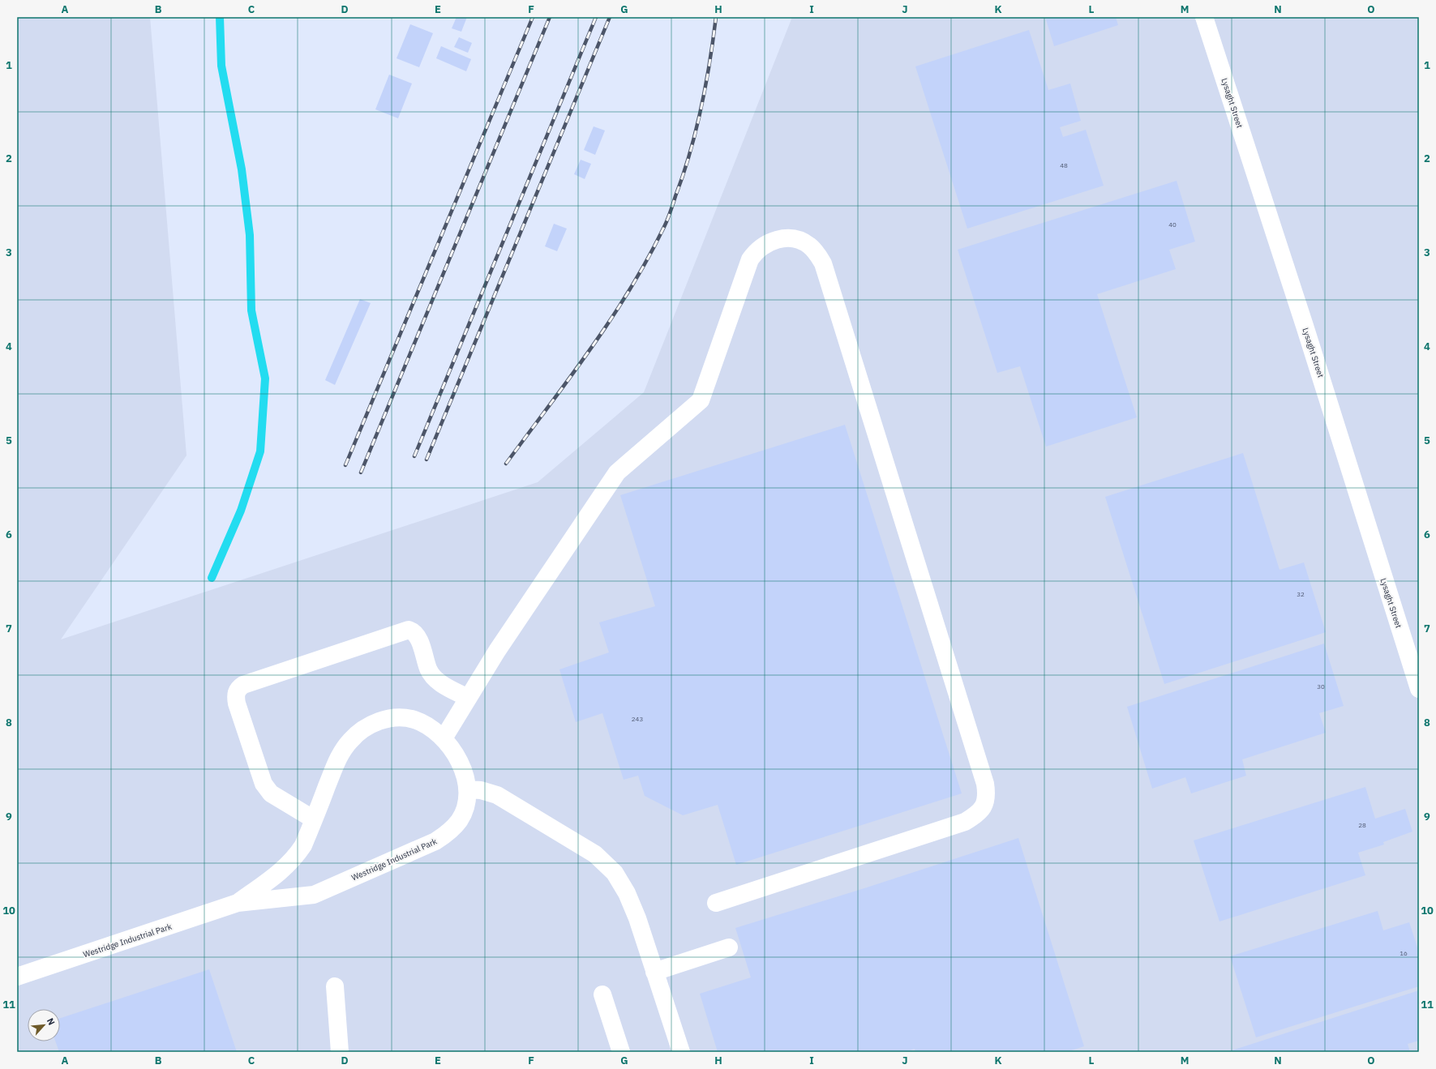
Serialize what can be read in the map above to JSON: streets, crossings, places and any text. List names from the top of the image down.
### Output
{
  "streets": {
    "street": ["Lysaght Street", "Westridge Industrial Park"]
  },
  "house_numbers": [
    "48",
    "40",
    "32",
    "30",
    "243",
    "28",
    "16"
  ],
  "north": "top right",
  "grid": {
    "columns": [
      "A",
      "B",
      "C",
      "D",
      "E",
      "F",
      "G",
      "H",
      "I",
      "J",
      "K",
      "L",
      "M",
      "N",
      "O"
    ],
    "rows": [
      "1",
      "2",
      "3",
      "4",
      "5",
      "6",
      "7",
      "8",
      "9",
      "10",
      "11"
    ]
  }
}
